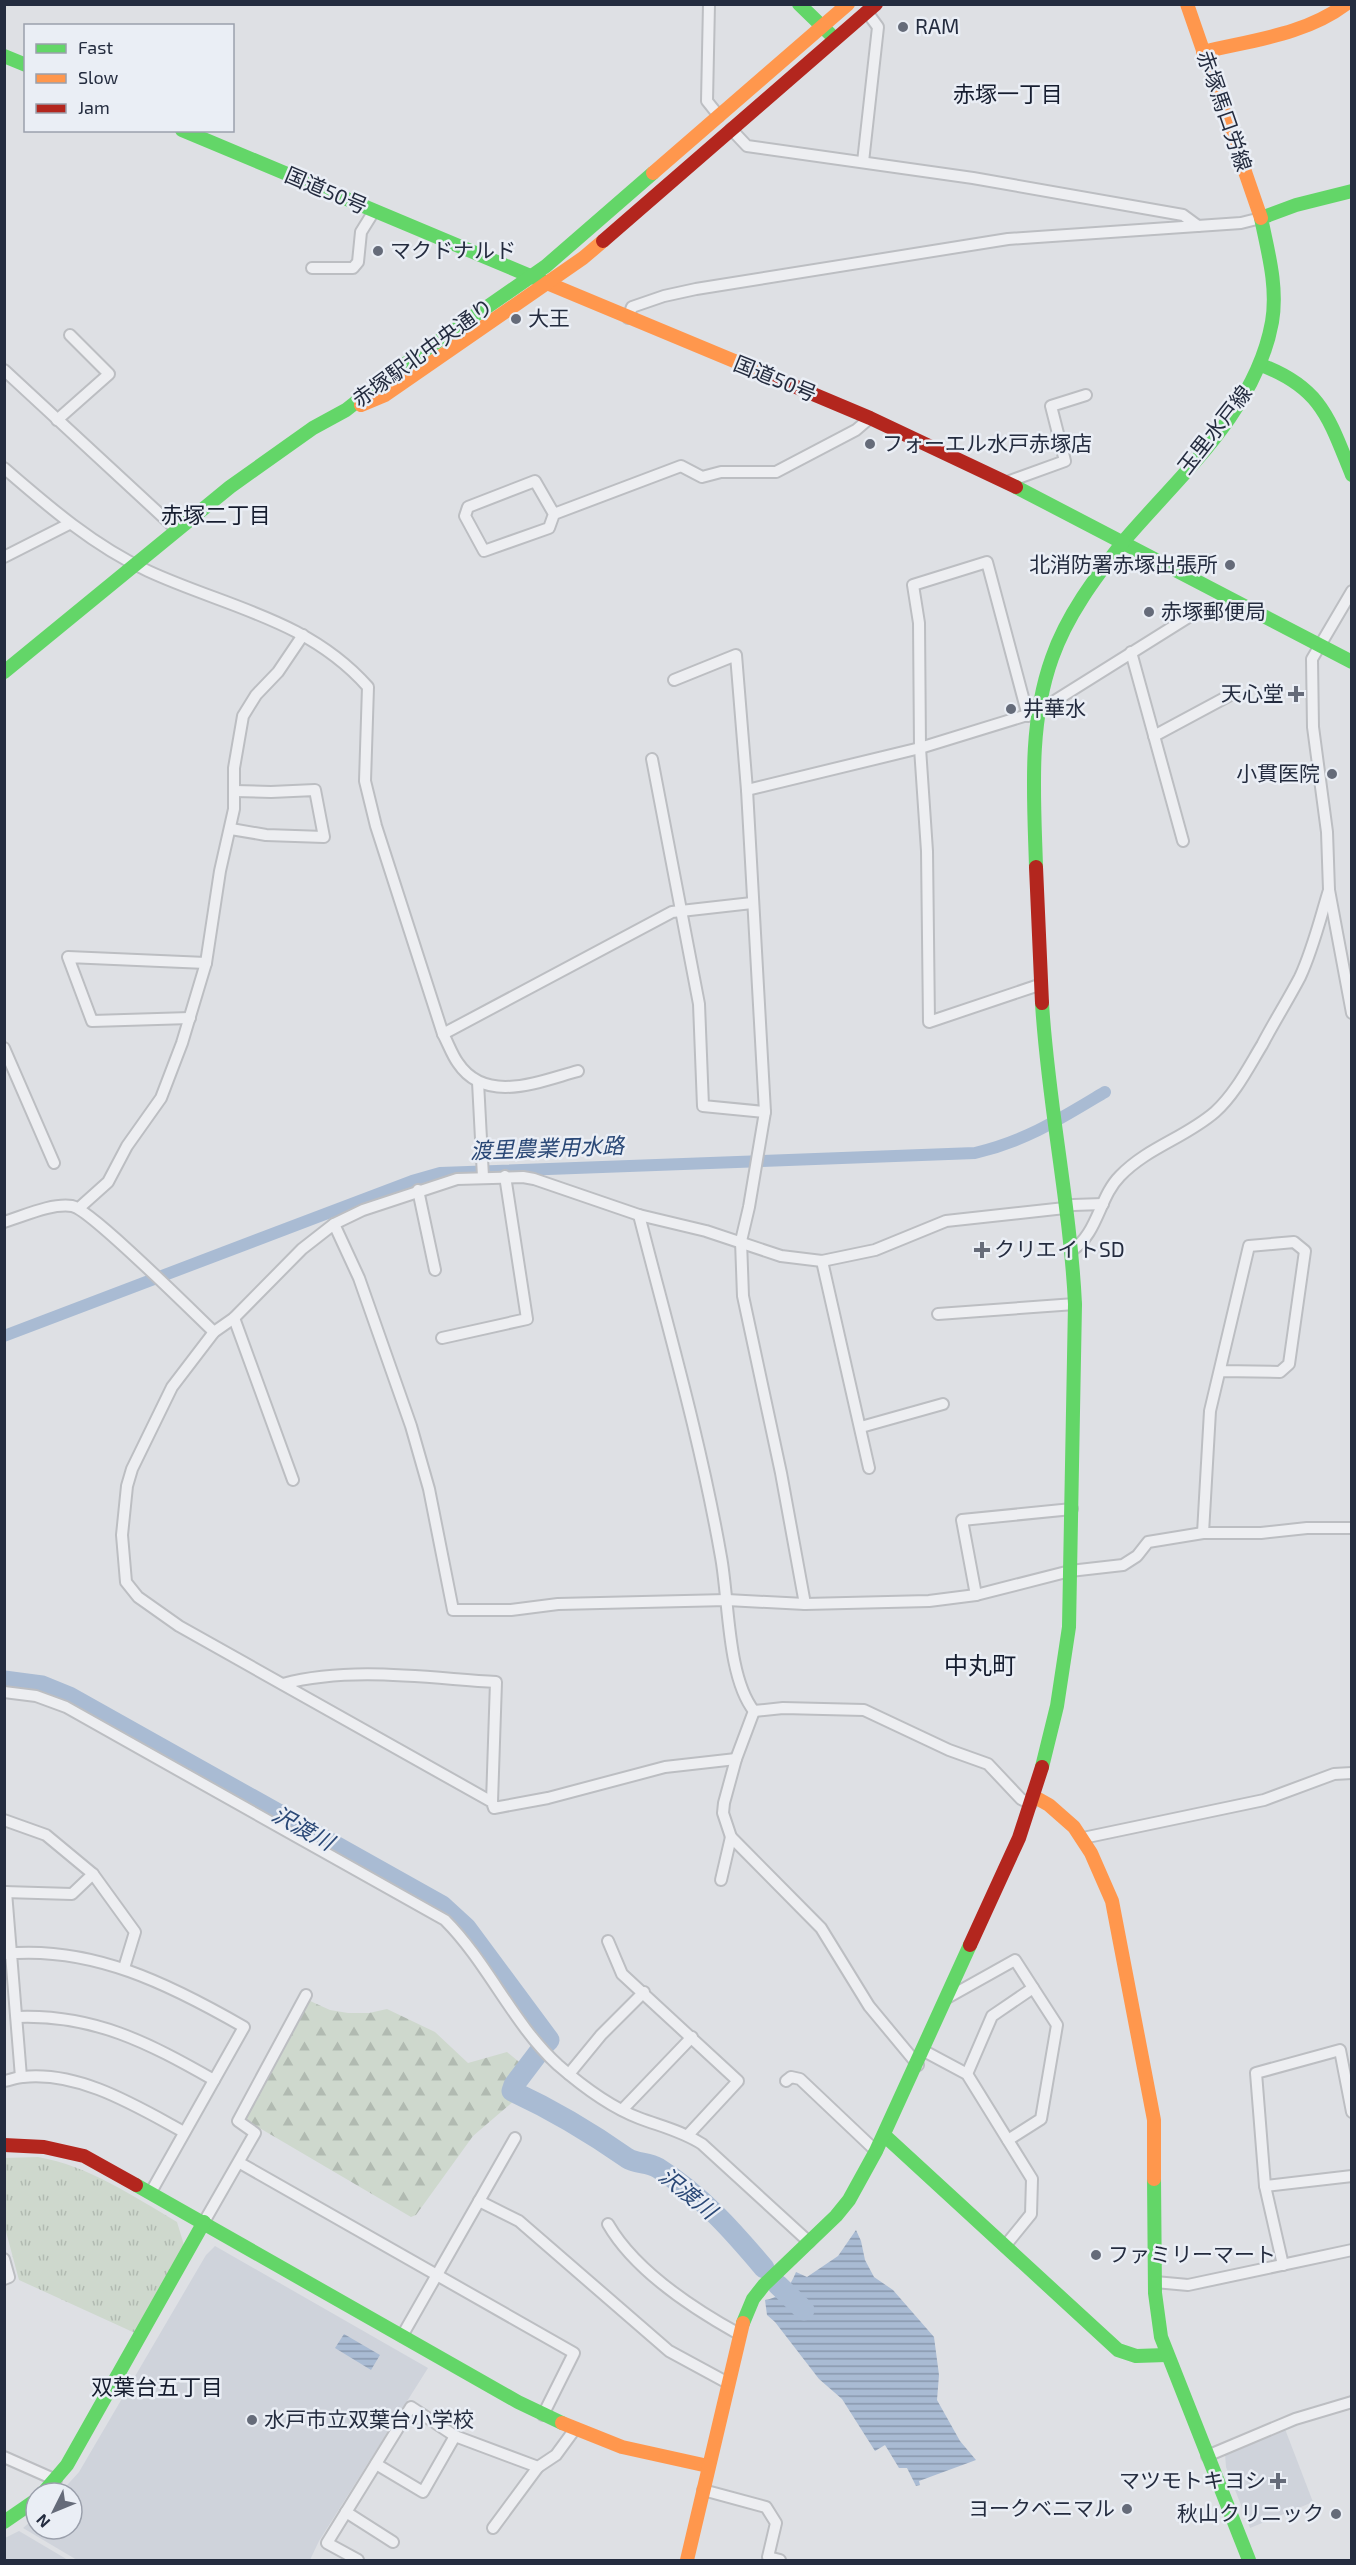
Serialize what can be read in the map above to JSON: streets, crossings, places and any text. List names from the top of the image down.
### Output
{
  "streets": {
    "main road": [
      "赤塚馬口労線",
      "国道50号",
      "赤塚駅北中央通り",
      "玉里水戸線"
    ]
  },
  "crossings": [
    ["赤塚馬口労線", "玉里水戸線"],
    ["国道50号", "赤塚駅北中央通り"],
    ["国道50号", "玉里水戸線"]
  ],
  "districts": [
    "赤塚一丁目",
    "赤塚二丁目",
    "中丸町",
    "双葉台五丁目"
  ],
  "water": ["渡里農業用水路", "沢渡川"],
  "places": {
    "other": [
      "RAM",
      "マクドナルド",
      "大王",
      "フォーエル水戸赤塚店",
      "北消防署赤塚出張所",
      "赤塚郵便局",
      "井華水",
      "小貫医院",
      "ファミリーマート",
      "水戸市立双葉台小学校",
      "ヨークベニマル",
      "秋山クリニック"
    ],
    "health": ["天心堂", "クリエイトSD", "マツモトキヨシ"]
  },
  "legend": ["Fast", "Slow", "Jam"],
  "north": "bottom left"
}
